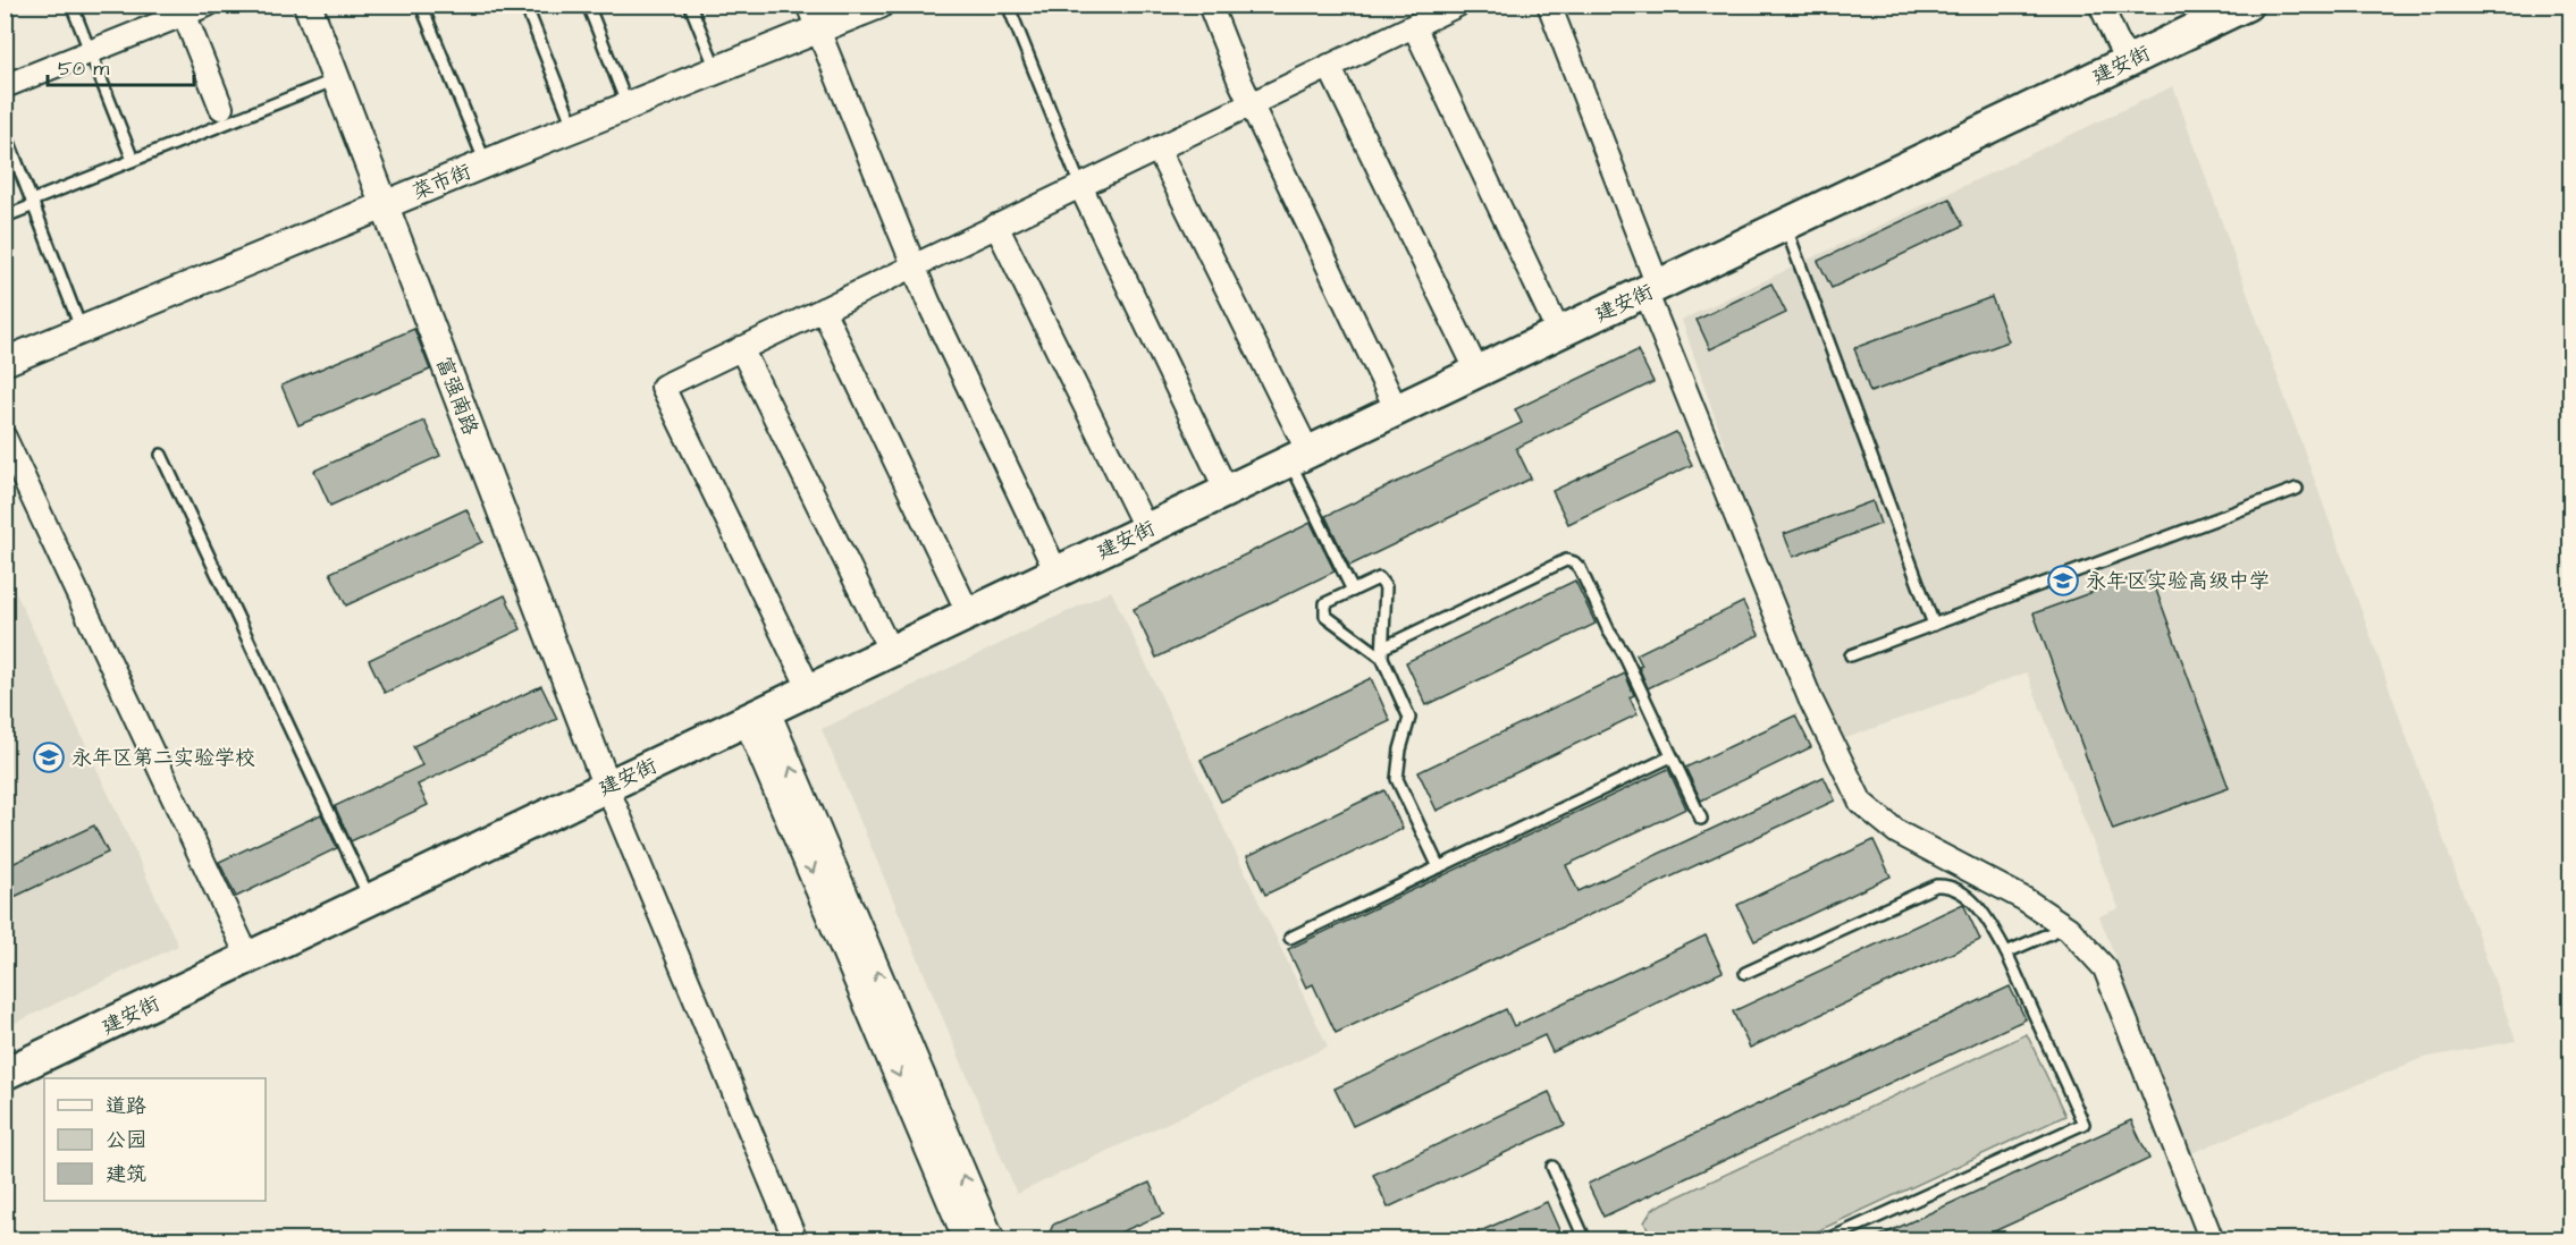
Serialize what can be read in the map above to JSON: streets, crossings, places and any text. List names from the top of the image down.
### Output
{
  "streets": {
    "main road": ["建安街"],
    "street": ["菜市街", "富强南路"]
  },
  "crossings": [
    ["建安街", "富强南路"],
    ["菜市街", "富强南路"]
  ],
  "places": {
    "school or university": ["永年区实验高级中学", "永年区第二实验学校"]
  },
  "legend": ["道路", "公园", "建筑"],
  "scale_bar": "50 m"
}
